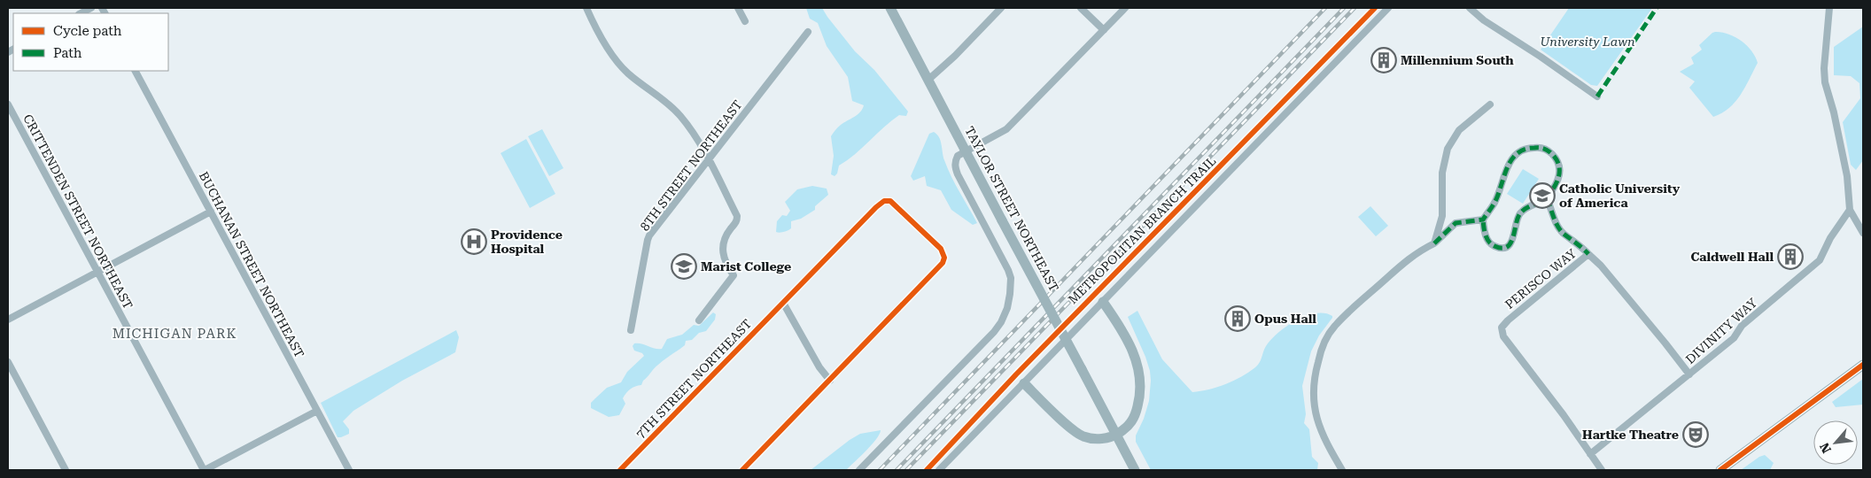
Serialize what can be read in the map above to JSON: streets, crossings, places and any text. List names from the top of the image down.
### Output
{
  "streets": {
    "main road": ["TAYLOR STREET NORTHEAST"],
    "street": [
      "8TH STREET NORTHEAST",
      "CRITTENDEN STREET NORTHEAST",
      "BUCHANAN STREET NORTHEAST",
      "PERISCO WAY",
      "DIVINITY WAY",
      "7TH STREET NORTHEAST"
    ],
    "cycle path": ["METROPOLITAN BRANCH TRAIL"]
  },
  "crossings": [
    ["PERISCO WAY", "DIVINITY WAY"]
  ],
  "districts": ["MICHIGAN PARK"],
  "parks": ["University Lawn"],
  "places": {
    "building": ["Millennium South", "Caldwell Hall", "Opus Hall"],
    "school or university": ["Catholic University of America", "Marist College"],
    "hospital": ["Providence Hospital"],
    "theatre": ["Hartke Theatre"]
  },
  "legend": ["Cycle path", "Path"],
  "north": "bottom left"
}
